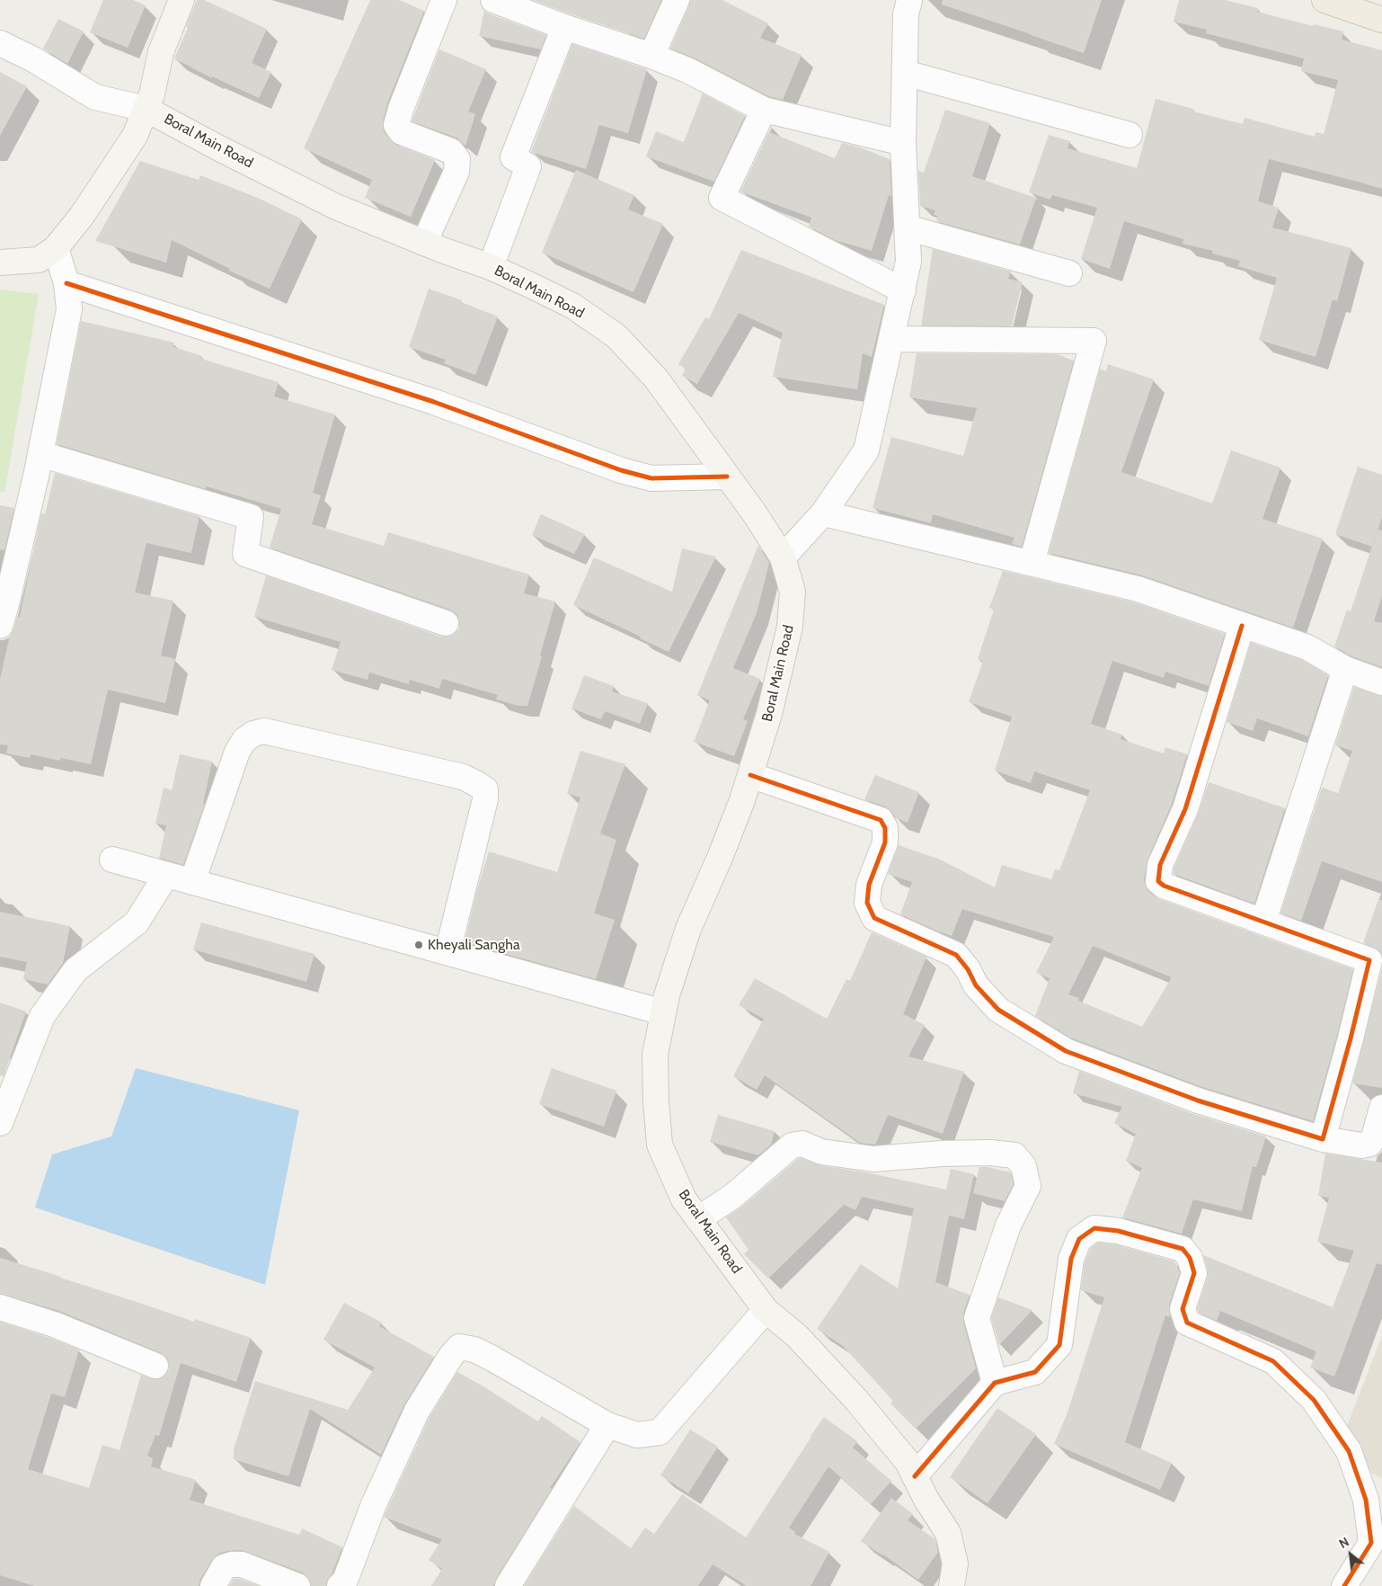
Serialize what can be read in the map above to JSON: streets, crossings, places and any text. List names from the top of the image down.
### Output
{
  "streets": {
    "main road": ["Boral Main Road"]
  },
  "places": ["Kheyali Sangha"],
  "north": "top left"
}
